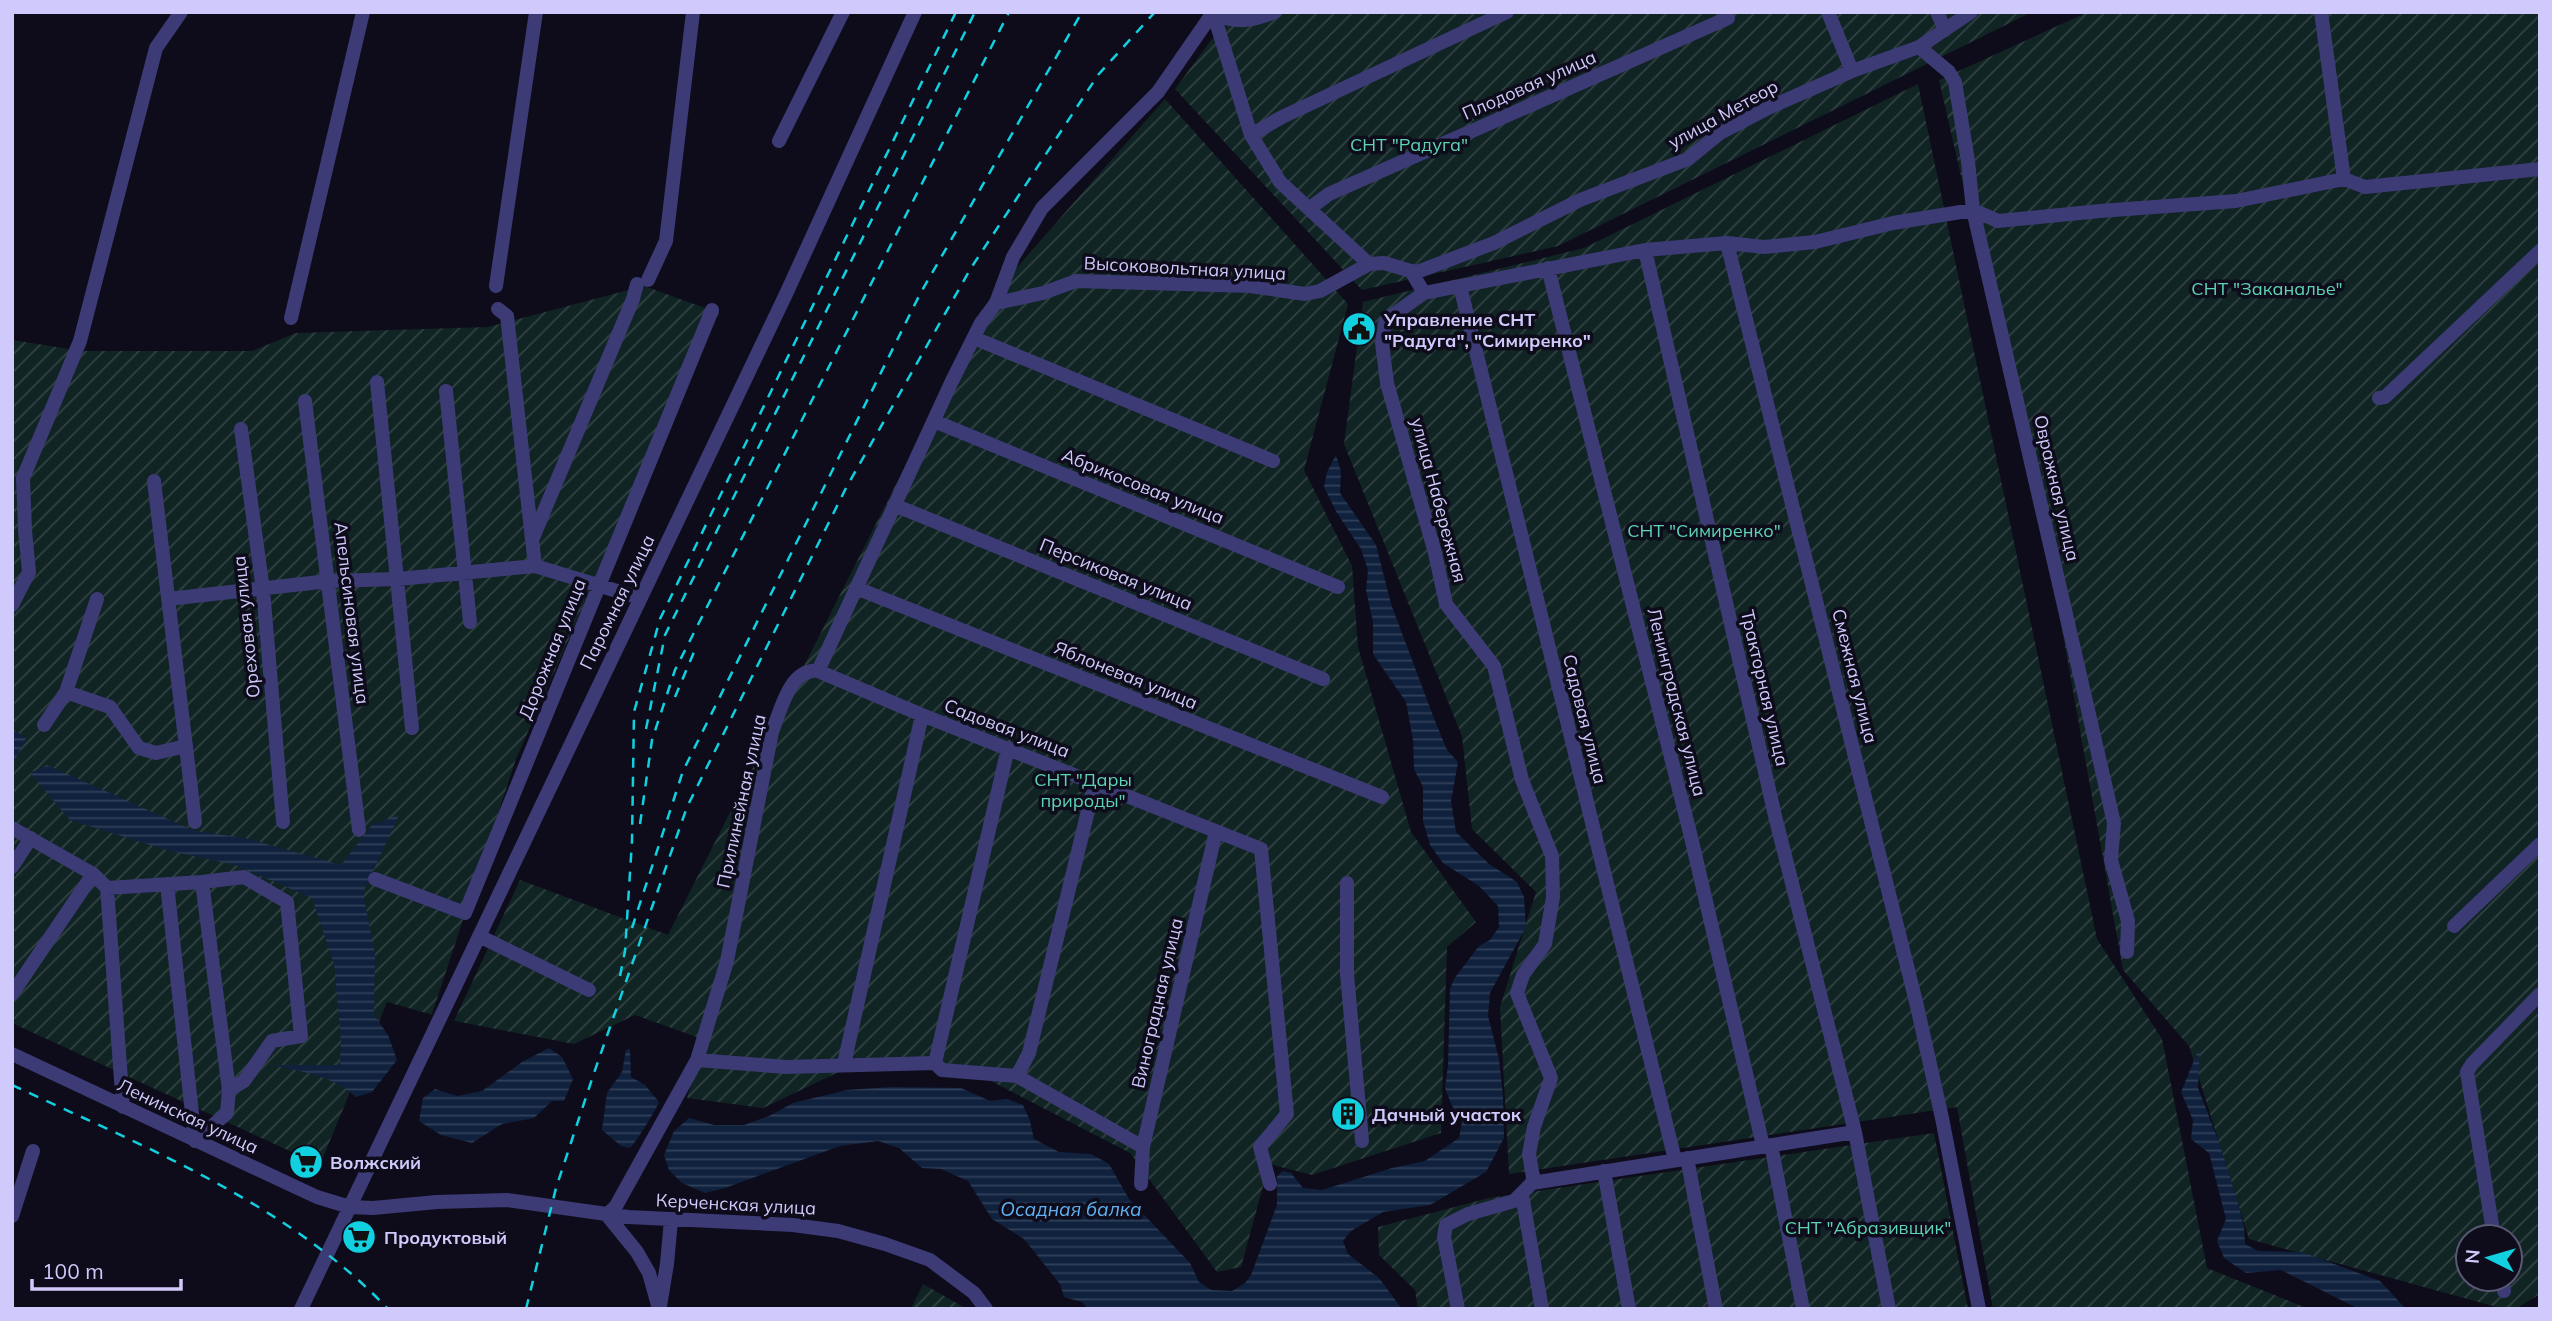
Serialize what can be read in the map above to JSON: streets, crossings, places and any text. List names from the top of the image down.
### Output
{
  "streets": {
    "street": [
      "Плодовая улица",
      "улица Метеор",
      "Высоковольтная улица",
      "Абрикосовая улица",
      "Овражная улица",
      "улица Набережная",
      "Персиковая улица",
      "Паромная улица",
      "Апельсиновая улица",
      "Ореховая улица",
      "Дорожная улица",
      "Яблоневая улица",
      "Смежная улица",
      "Тракторная улица",
      "Ленинградская улица",
      "Садовая улица",
      "Прилинейная улица",
      "Виноградная улица",
      "Ленинская улица",
      "Керченская улица"
    ]
  },
  "crossings": [
    ["улица Метеор", "Овражная улица"],
    ["Паромная улица", "Ленинская улица"],
    ["Садовая улица", "Прилинейная улица"],
    ["Садовая улица", "Виноградная улица"],
    ["Прилинейная улица", "Керченская улица"],
    ["Ленинская улица", "Керченская улица"]
  ],
  "water": ["Осадная балка"],
  "parks": [
    "СНТ \"Радуга\"",
    "СНТ \"Заканалье\"",
    "СНТ \"Симиренко\"",
    "СНТ \"Дары природы\"",
    "СНТ \"Абразивщик\""
  ],
  "places": {
    "public building": ["Управление СНТ \"Радуга\", \"Симиренко\""],
    "building": ["Дачный участок"],
    "supermarket": ["Волжский", "Продуктовый"]
  },
  "scale_bar": "100 m",
  "north": "left"
}
